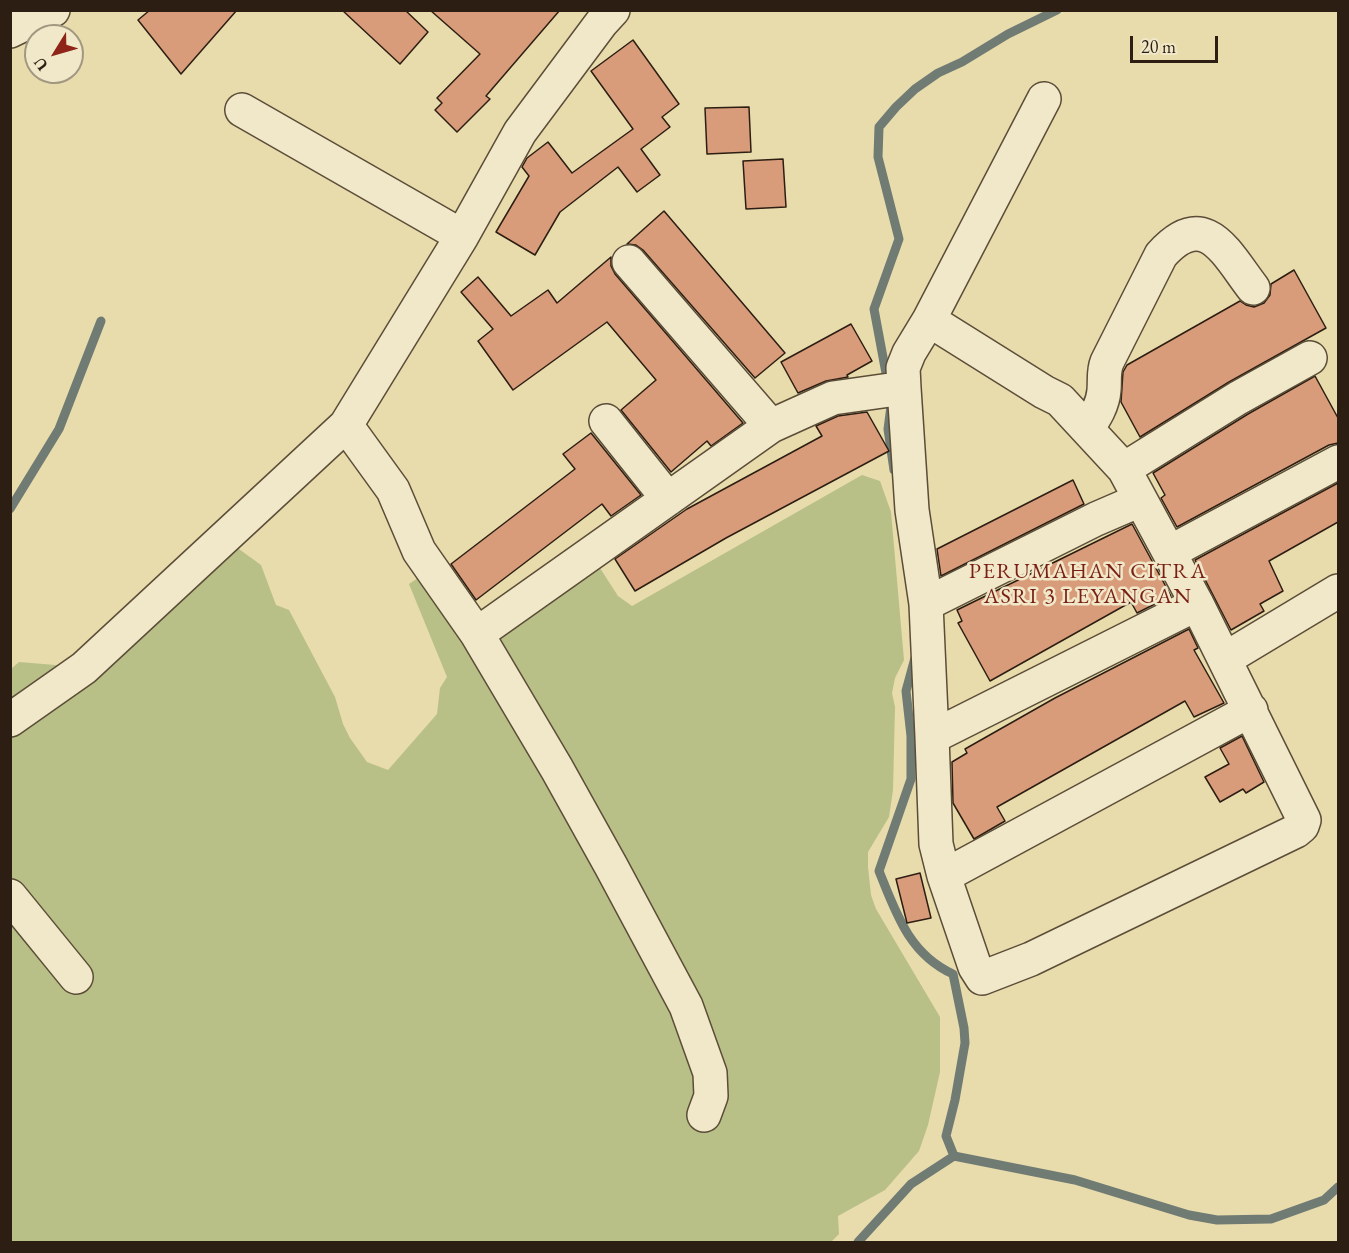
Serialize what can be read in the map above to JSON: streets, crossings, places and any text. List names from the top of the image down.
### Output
{
  "districts": ["PERUMAHAN CITRA ASRI 3 LEYANGAN"],
  "scale_bar": "20 m",
  "north": "bottom left"
}
